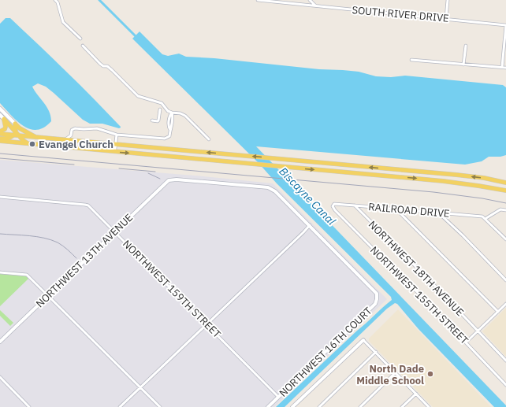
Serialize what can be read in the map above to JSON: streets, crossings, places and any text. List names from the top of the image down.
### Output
{
  "streets": {
    "street": [
      "SOUTH RIVER DRIVE",
      "RAILROAD DRIVE",
      "NORTHWEST 13TH AVENUE",
      "NORTHWEST 18TH AVENUE",
      "NORTHWEST 159TH STREET",
      "NORTHWEST 155TH STREET",
      "NORTHWEST 16TH COURT"
    ]
  },
  "crossings": [
    ["RAILROAD DRIVE", "NORTHWEST 18TH AVENUE"],
    ["RAILROAD DRIVE", "NORTHWEST 155TH STREET"],
    ["NORTHWEST 13TH AVENUE", "NORTHWEST 159TH STREET"],
    ["NORTHWEST 13TH AVENUE", "NORTHWEST 16TH COURT"],
    ["NORTHWEST 159TH STREET", "NORTHWEST 16TH COURT"]
  ],
  "water": ["Biscayne Canal"],
  "places": ["Evangel Church", "North Dade Middle School"]
}
